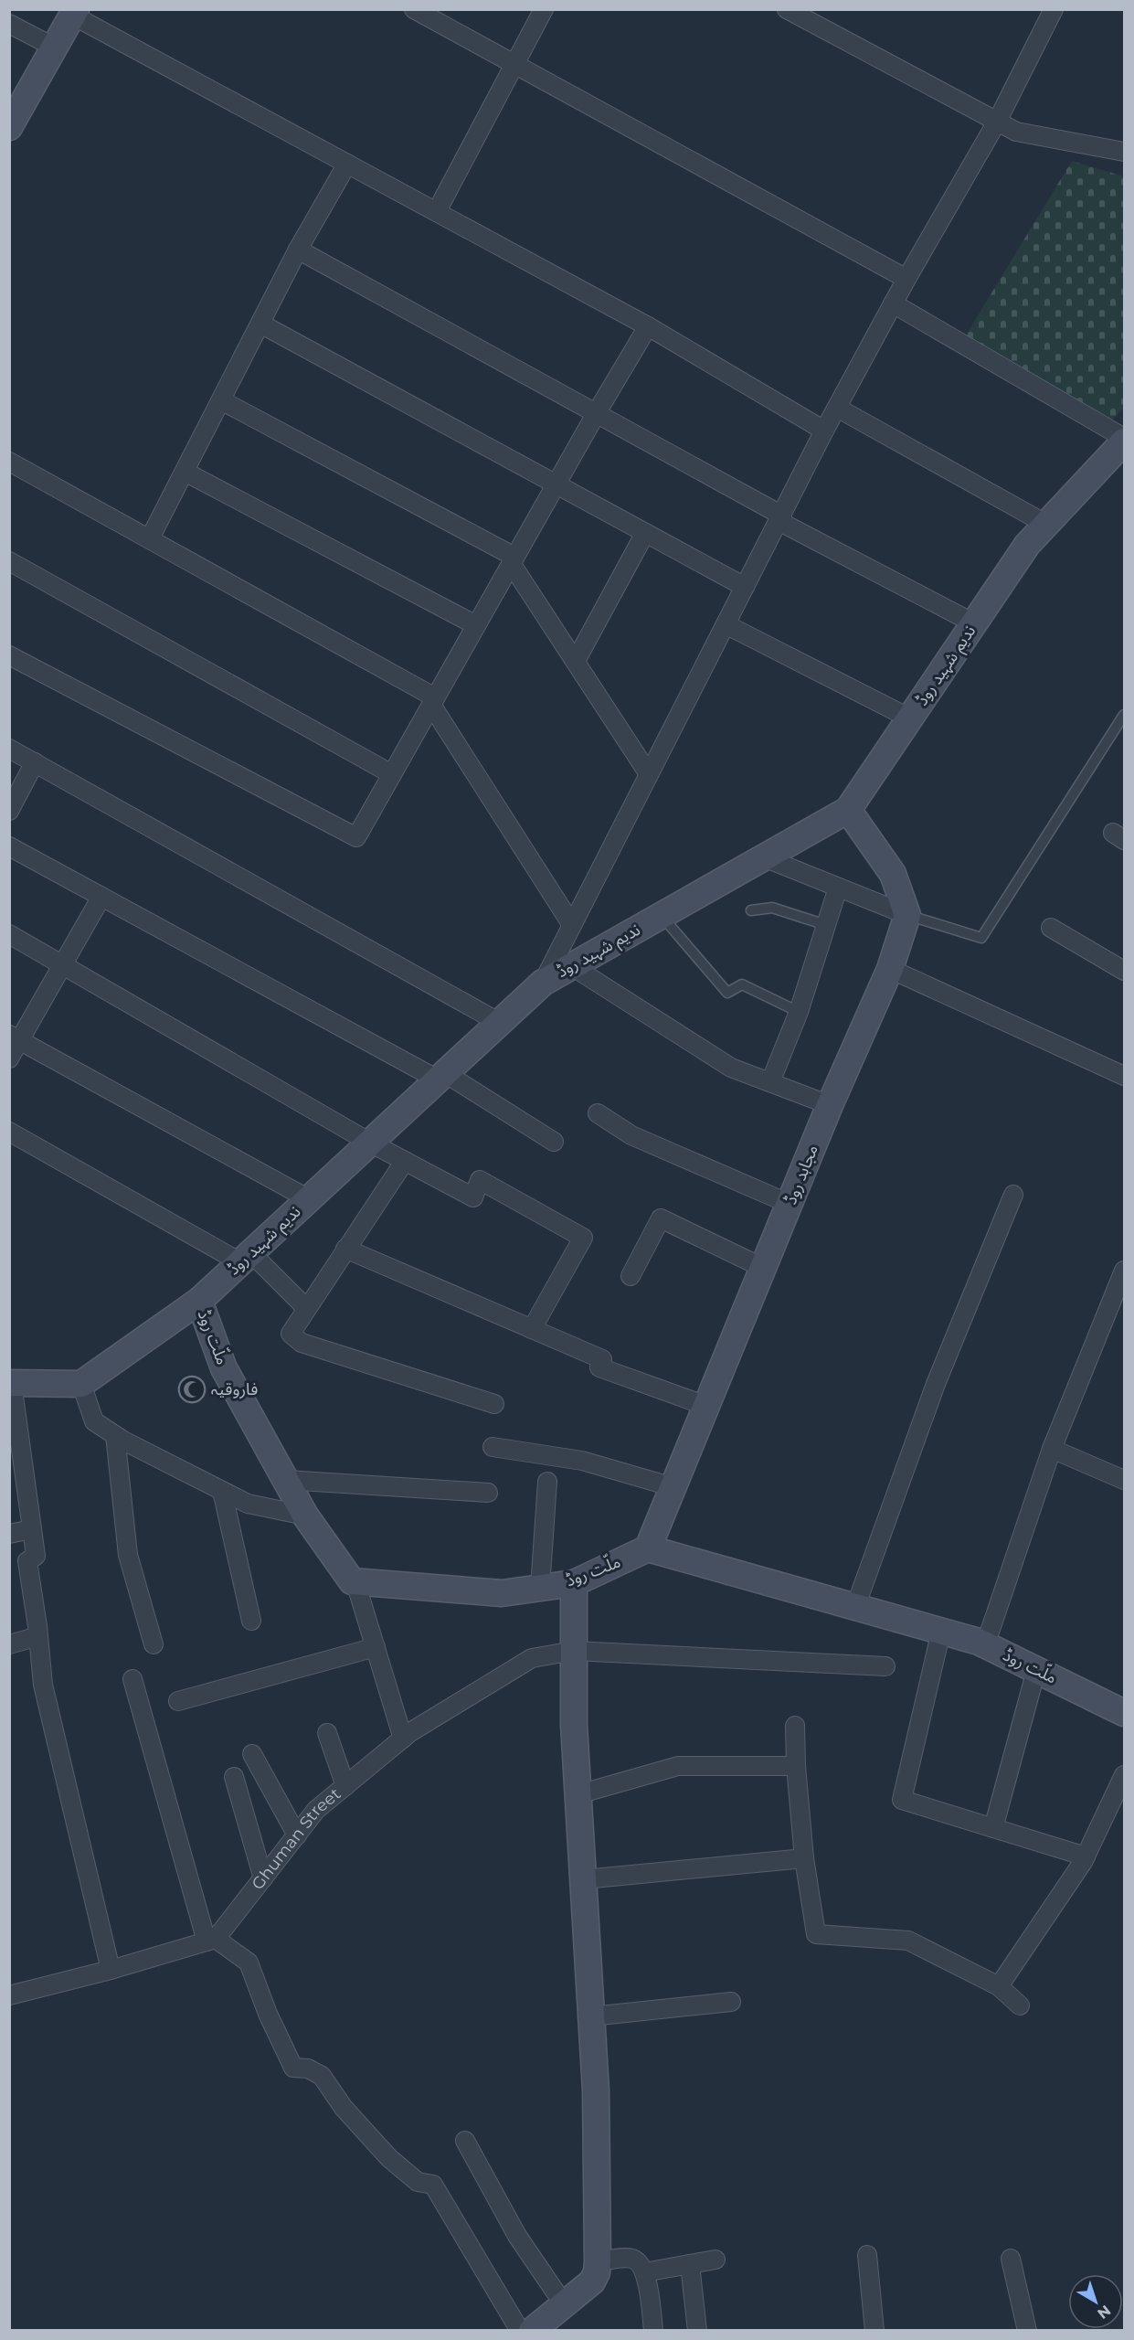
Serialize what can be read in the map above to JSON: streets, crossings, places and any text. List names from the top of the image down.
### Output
{
  "streets": {
    "street": [
      "ندیم شہید روڈ",
      "مجاہد روڈ",
      "ملّت روڈ",
      "Ghuman Street"
    ]
  },
  "crossings": [
    ["ندیم شہید روڈ", "ملّت روڈ"],
    ["مجاہد روڈ", "ملّت روڈ"]
  ],
  "places": {
    "mosque": ["فاروقیہ"]
  },
  "north": "bottom right"
}
